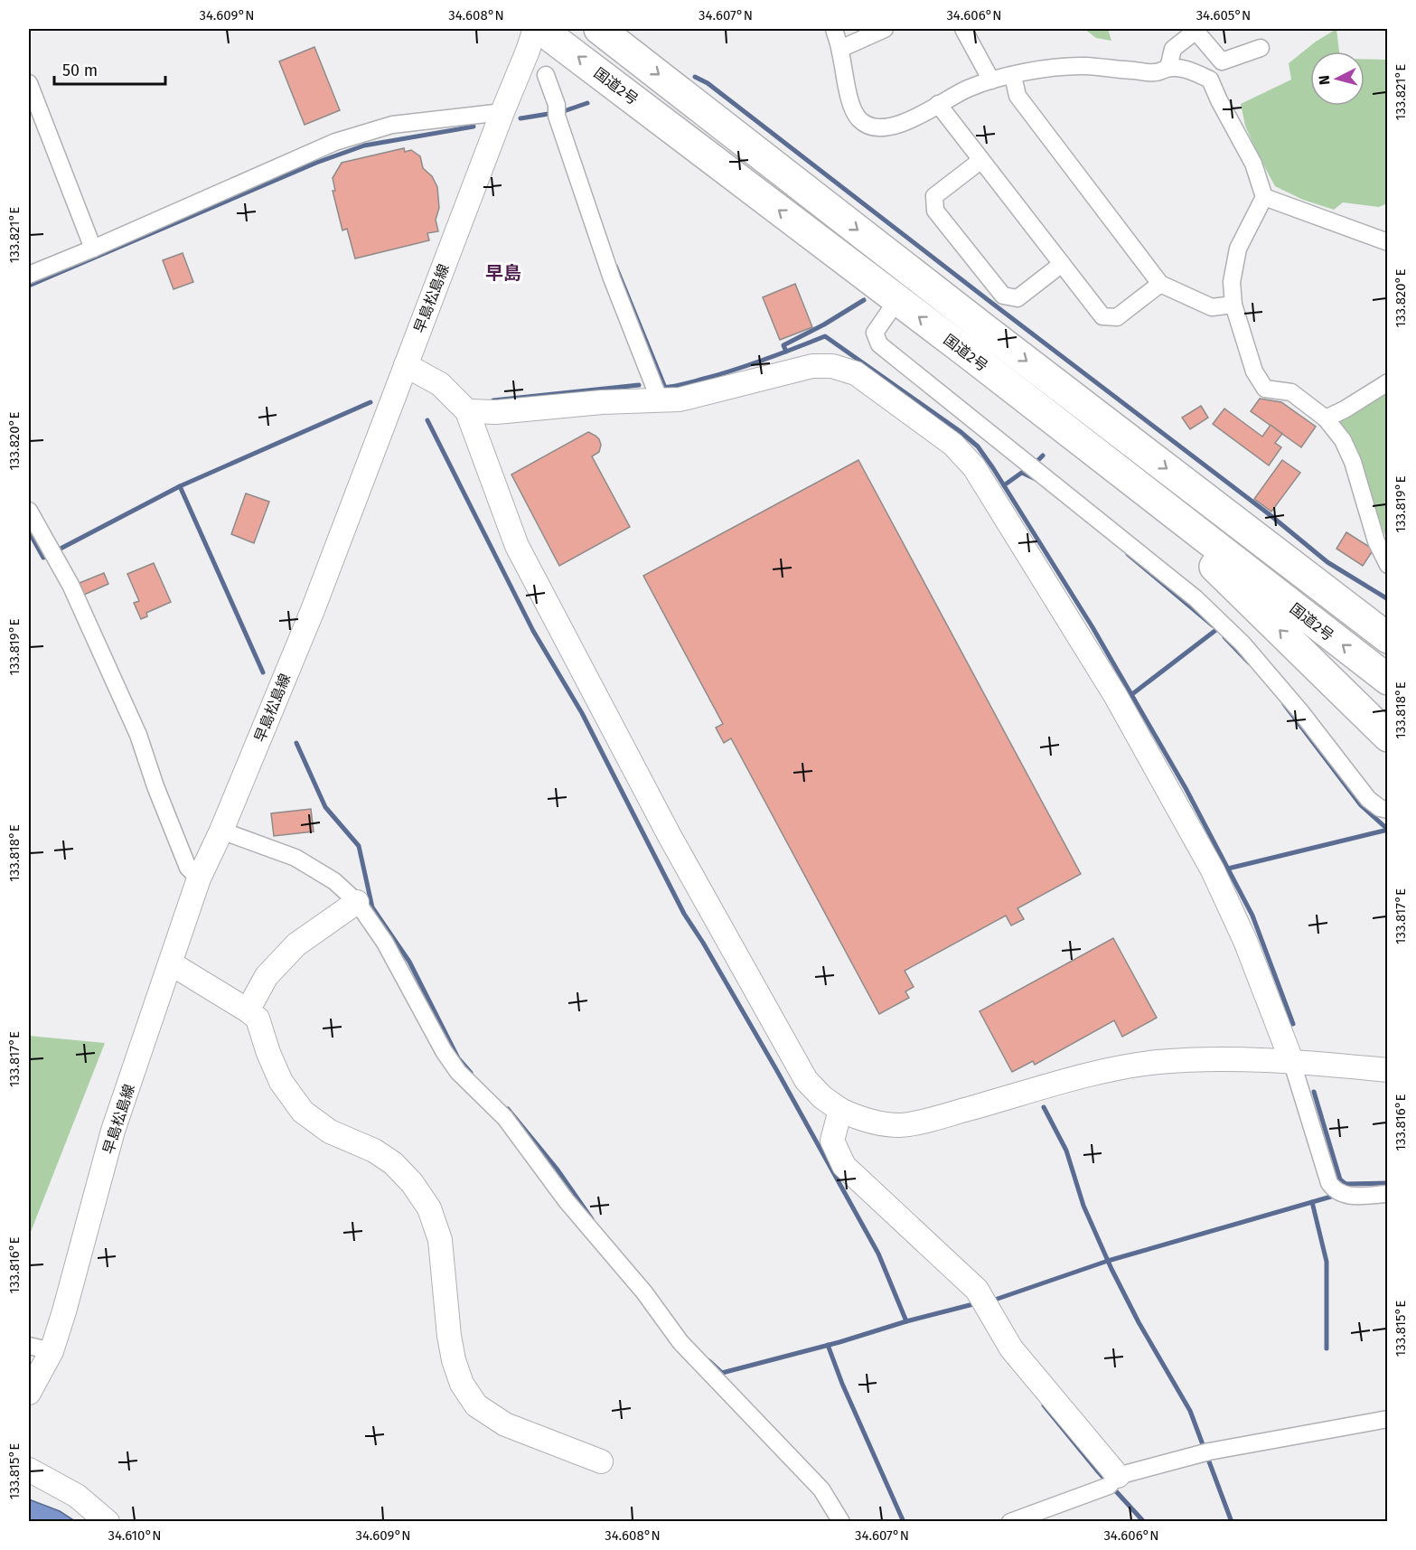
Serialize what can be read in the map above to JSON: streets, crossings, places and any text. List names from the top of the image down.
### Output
{
  "streets": {
    "highway": ["国道2号"],
    "street": ["早島松島線"]
  },
  "districts": ["早島"],
  "scale_bar": "50 m",
  "north": "left",
  "coordinates": [
    "34.609°N",
    "34.608°N",
    "34.607°N",
    "34.606°N",
    "34.605°N",
    "133.821°E",
    "133.820°E",
    "133.819°E",
    "133.818°E",
    "133.817°E",
    "133.816°E",
    "133.815°E",
    "34.610°N"
  ]
}
